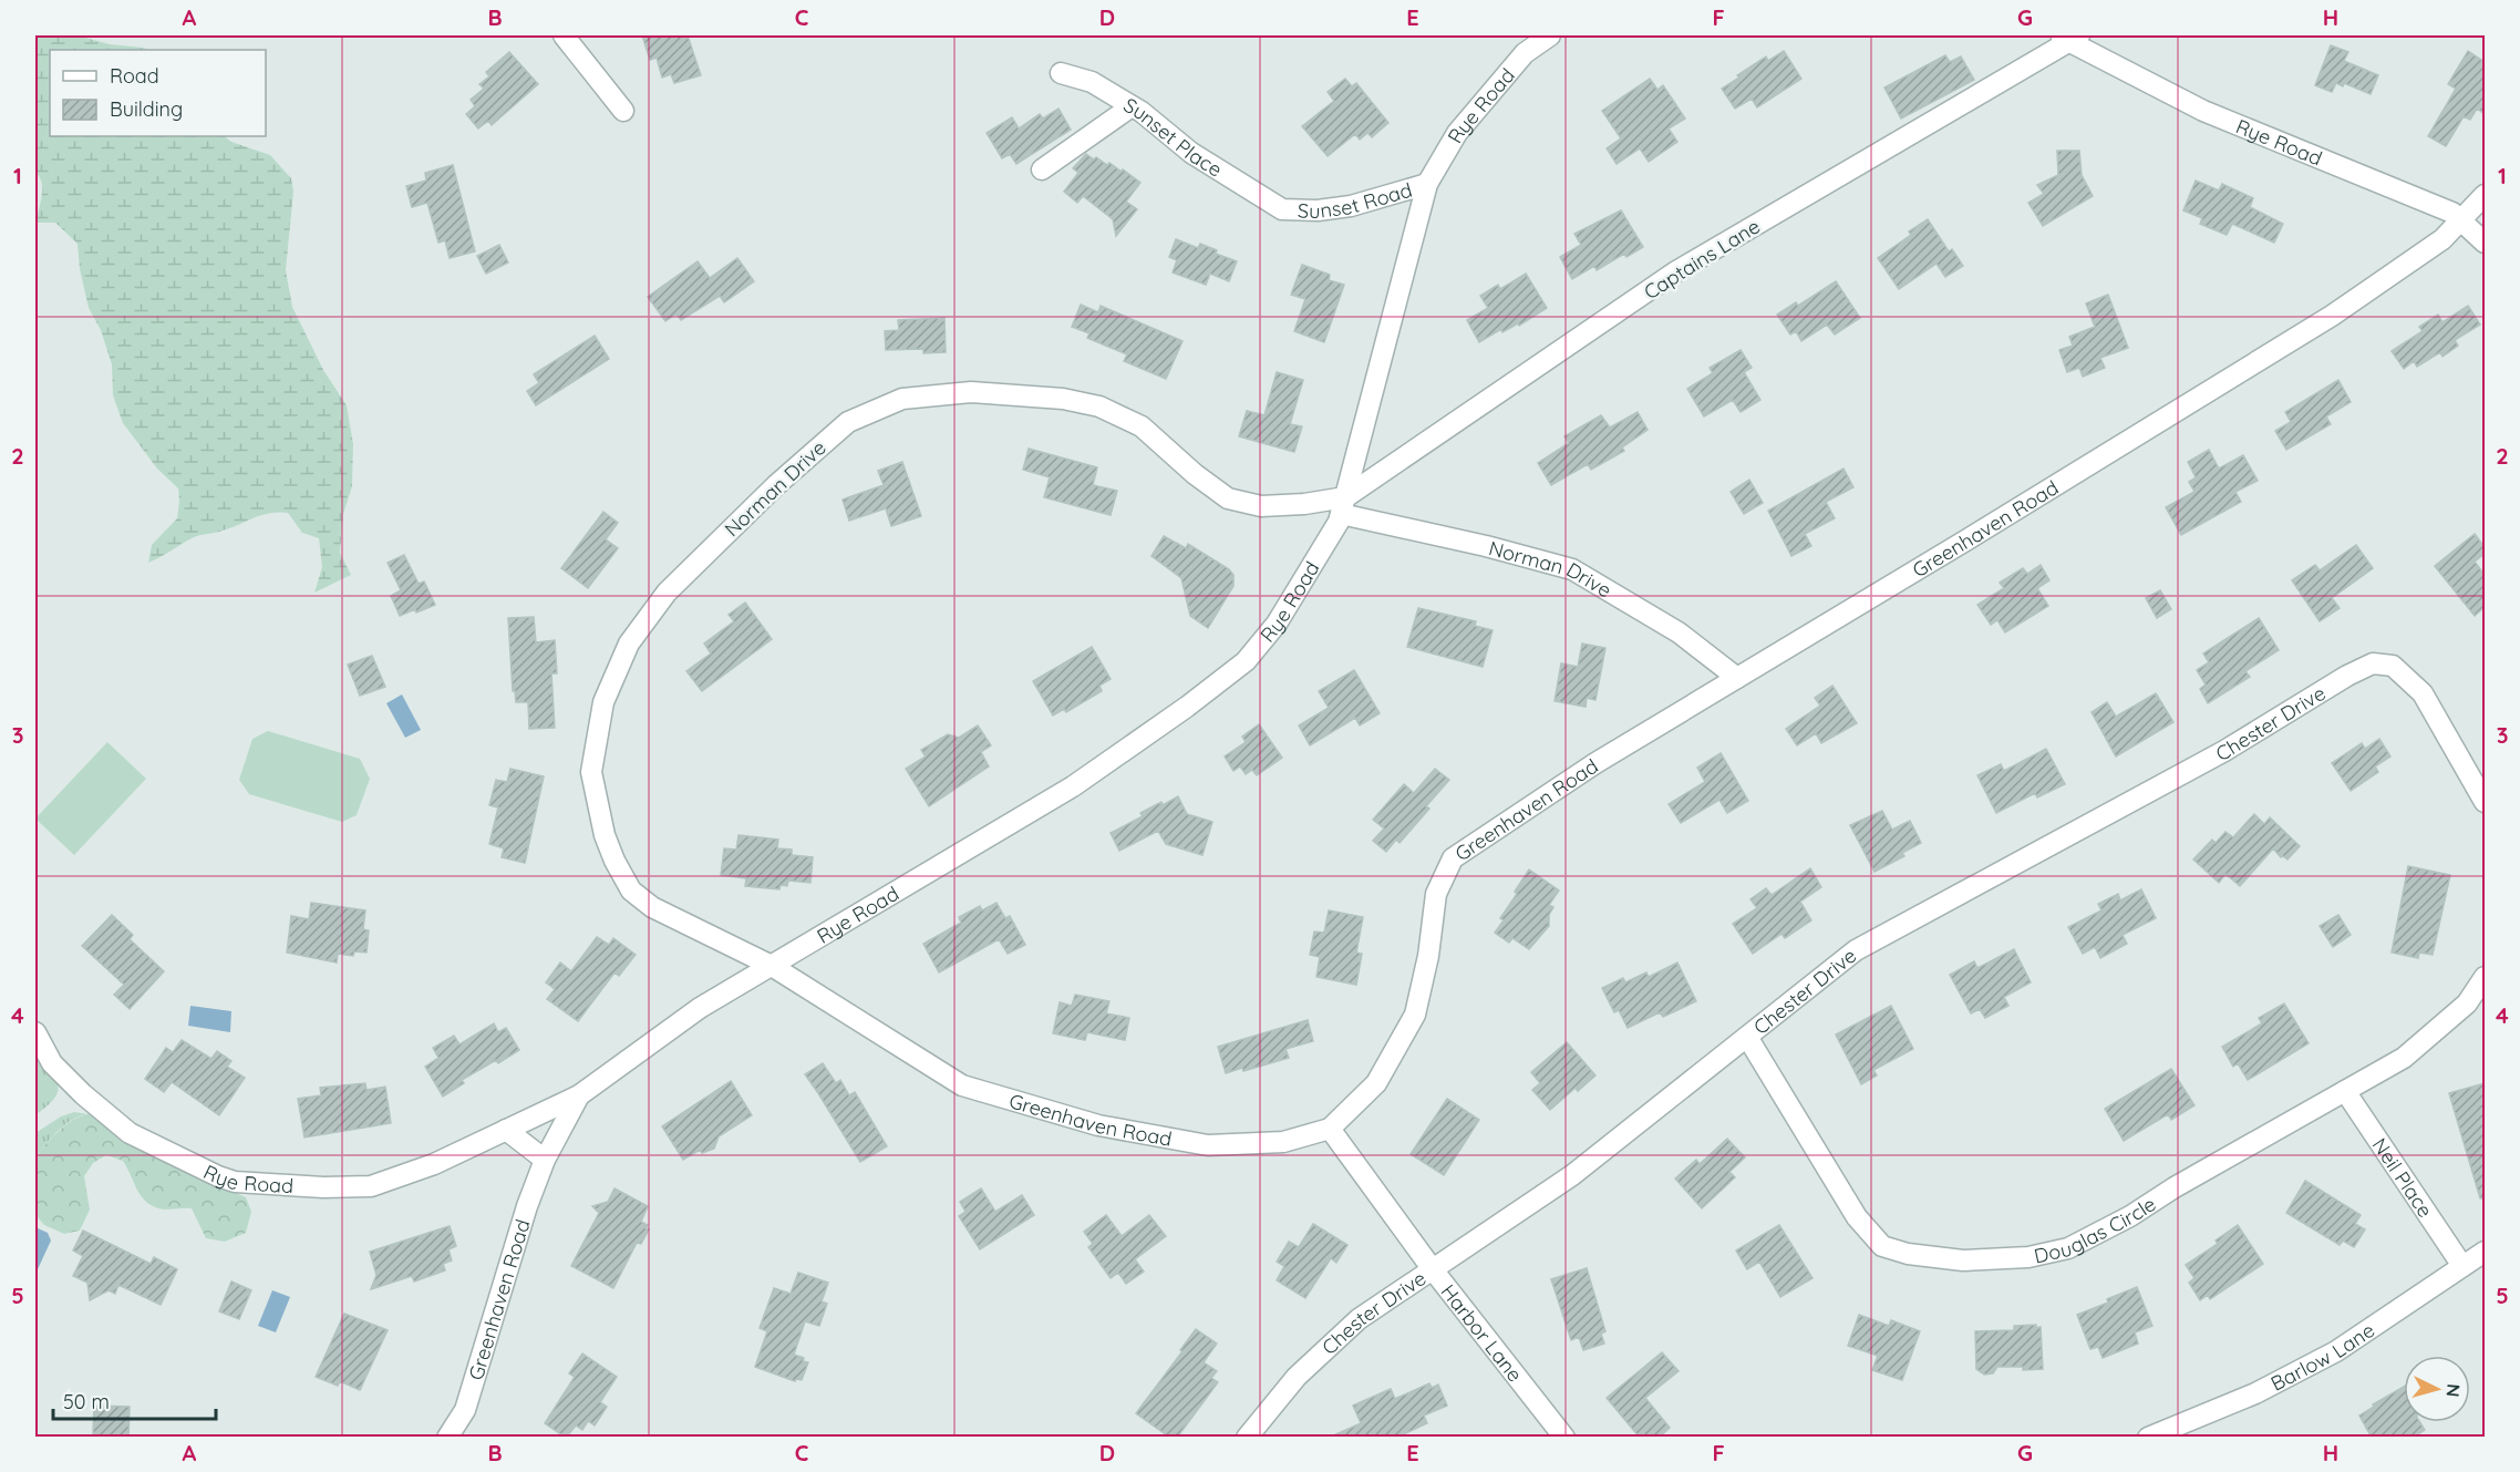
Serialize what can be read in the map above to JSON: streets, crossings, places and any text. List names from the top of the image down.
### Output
{
  "streets": {
    "street": [
      "Rye Road",
      "Sunset Place",
      "Sunset Road",
      "Captains Lane",
      "Norman Drive",
      "Greenhaven Road",
      "Chester Drive",
      "Neil Place",
      "Douglas Circle",
      "Harbor Lane",
      "Barlow Lane"
    ]
  },
  "crossings": [
    ["Rye Road", "Sunset Road"],
    ["Rye Road", "Captains Lane"],
    ["Rye Road", "Norman Drive"],
    ["Rye Road", "Greenhaven Road"],
    ["Sunset Place", "Sunset Road"],
    ["Captains Lane", "Norman Drive"],
    ["Norman Drive", "Greenhaven Road"],
    ["Greenhaven Road", "Harbor Lane"],
    ["Chester Drive", "Douglas Circle"],
    ["Chester Drive", "Harbor Lane"],
    ["Neil Place", "Douglas Circle"],
    ["Neil Place", "Barlow Lane"]
  ],
  "legend": ["Road", "Building"],
  "scale_bar": "50 m",
  "north": "right",
  "grid": {
    "columns": [
      "A",
      "B",
      "C",
      "D",
      "E",
      "F",
      "G",
      "H"
    ],
    "rows": [
      "1",
      "2",
      "3",
      "4",
      "5"
    ]
  }
}
